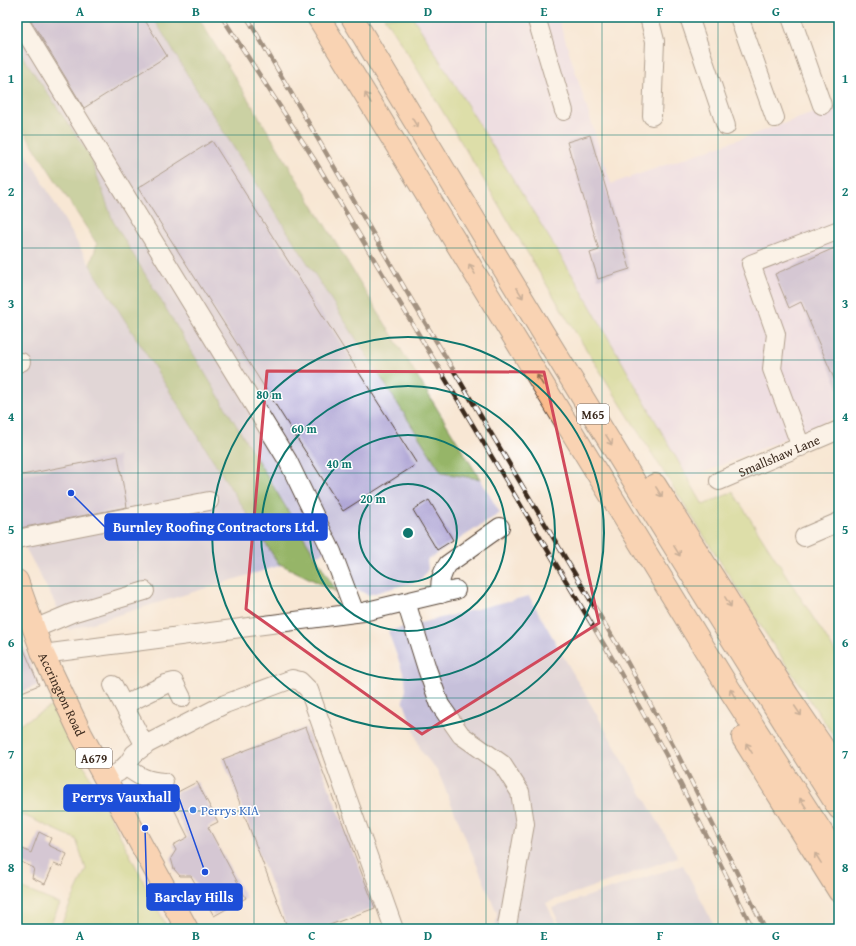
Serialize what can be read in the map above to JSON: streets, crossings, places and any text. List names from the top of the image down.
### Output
{
  "streets": {
    "main road": ["M65", "Accrington Road", "A679"],
    "street": ["Smallshaw Lane"]
  },
  "places": [
    "Burnley Roofing Contractors Ltd.",
    "Perrys KIA",
    "Barclay Hills",
    "Perrys Vauxhall"
  ],
  "grid": {
    "columns": [
      "A",
      "B",
      "C",
      "D",
      "E",
      "F",
      "G"
    ],
    "rows": [
      "1",
      "2",
      "3",
      "4",
      "5",
      "6",
      "7",
      "8"
    ]
  },
  "rings": [
    "80 m",
    "60 m",
    "40 m",
    "20 m"
  ]
}
